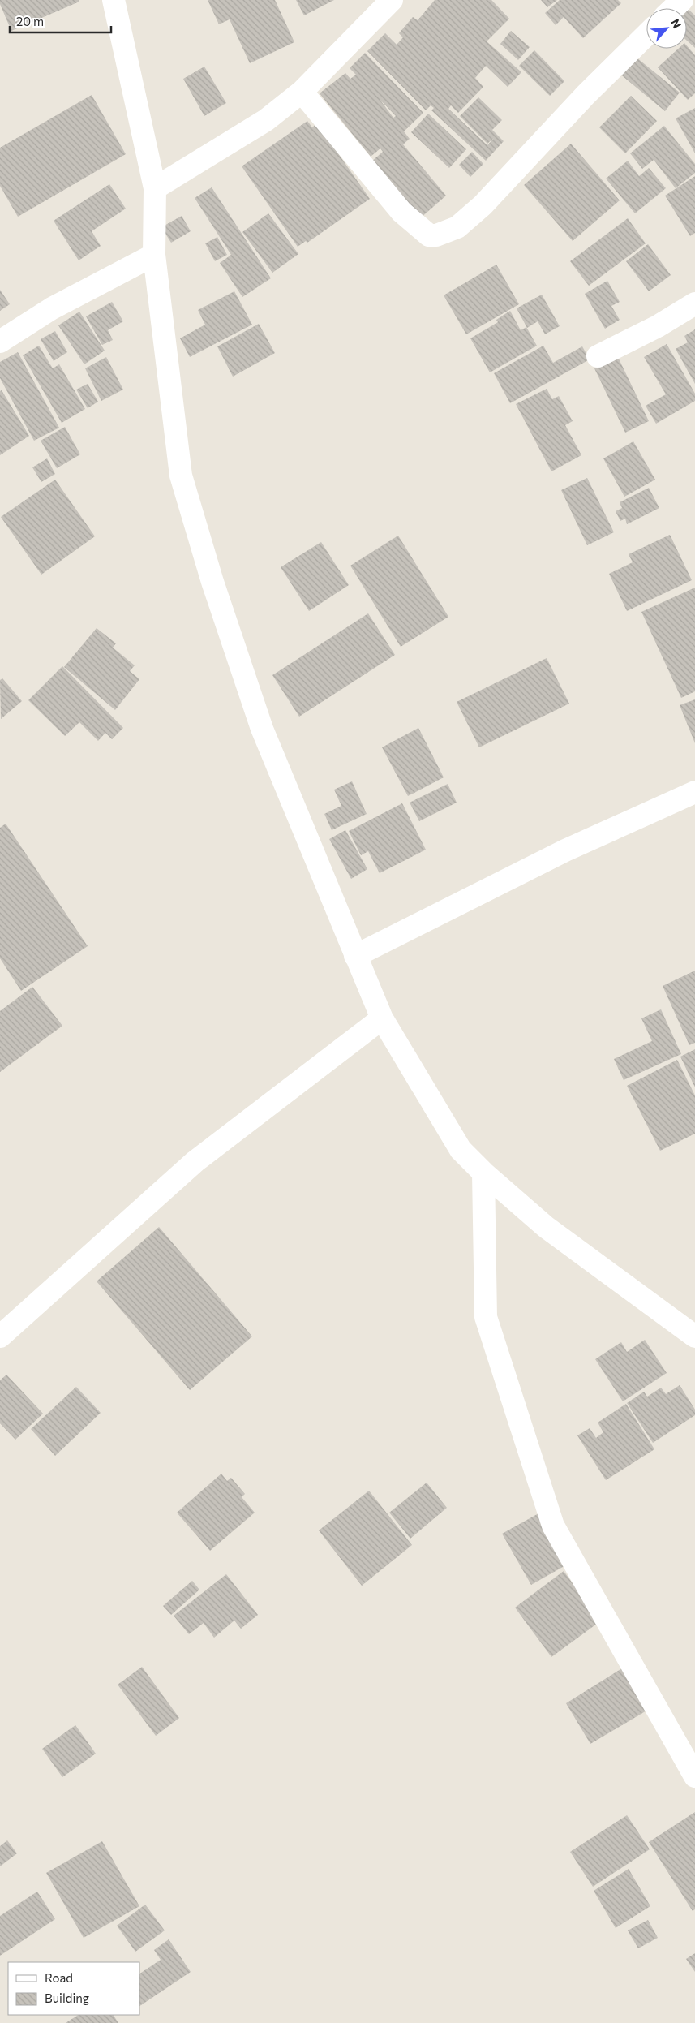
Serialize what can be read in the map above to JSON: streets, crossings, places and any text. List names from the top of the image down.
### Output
{
  "legend": ["Road", "Building"],
  "scale_bar": "20 m",
  "north": "top right"
}
